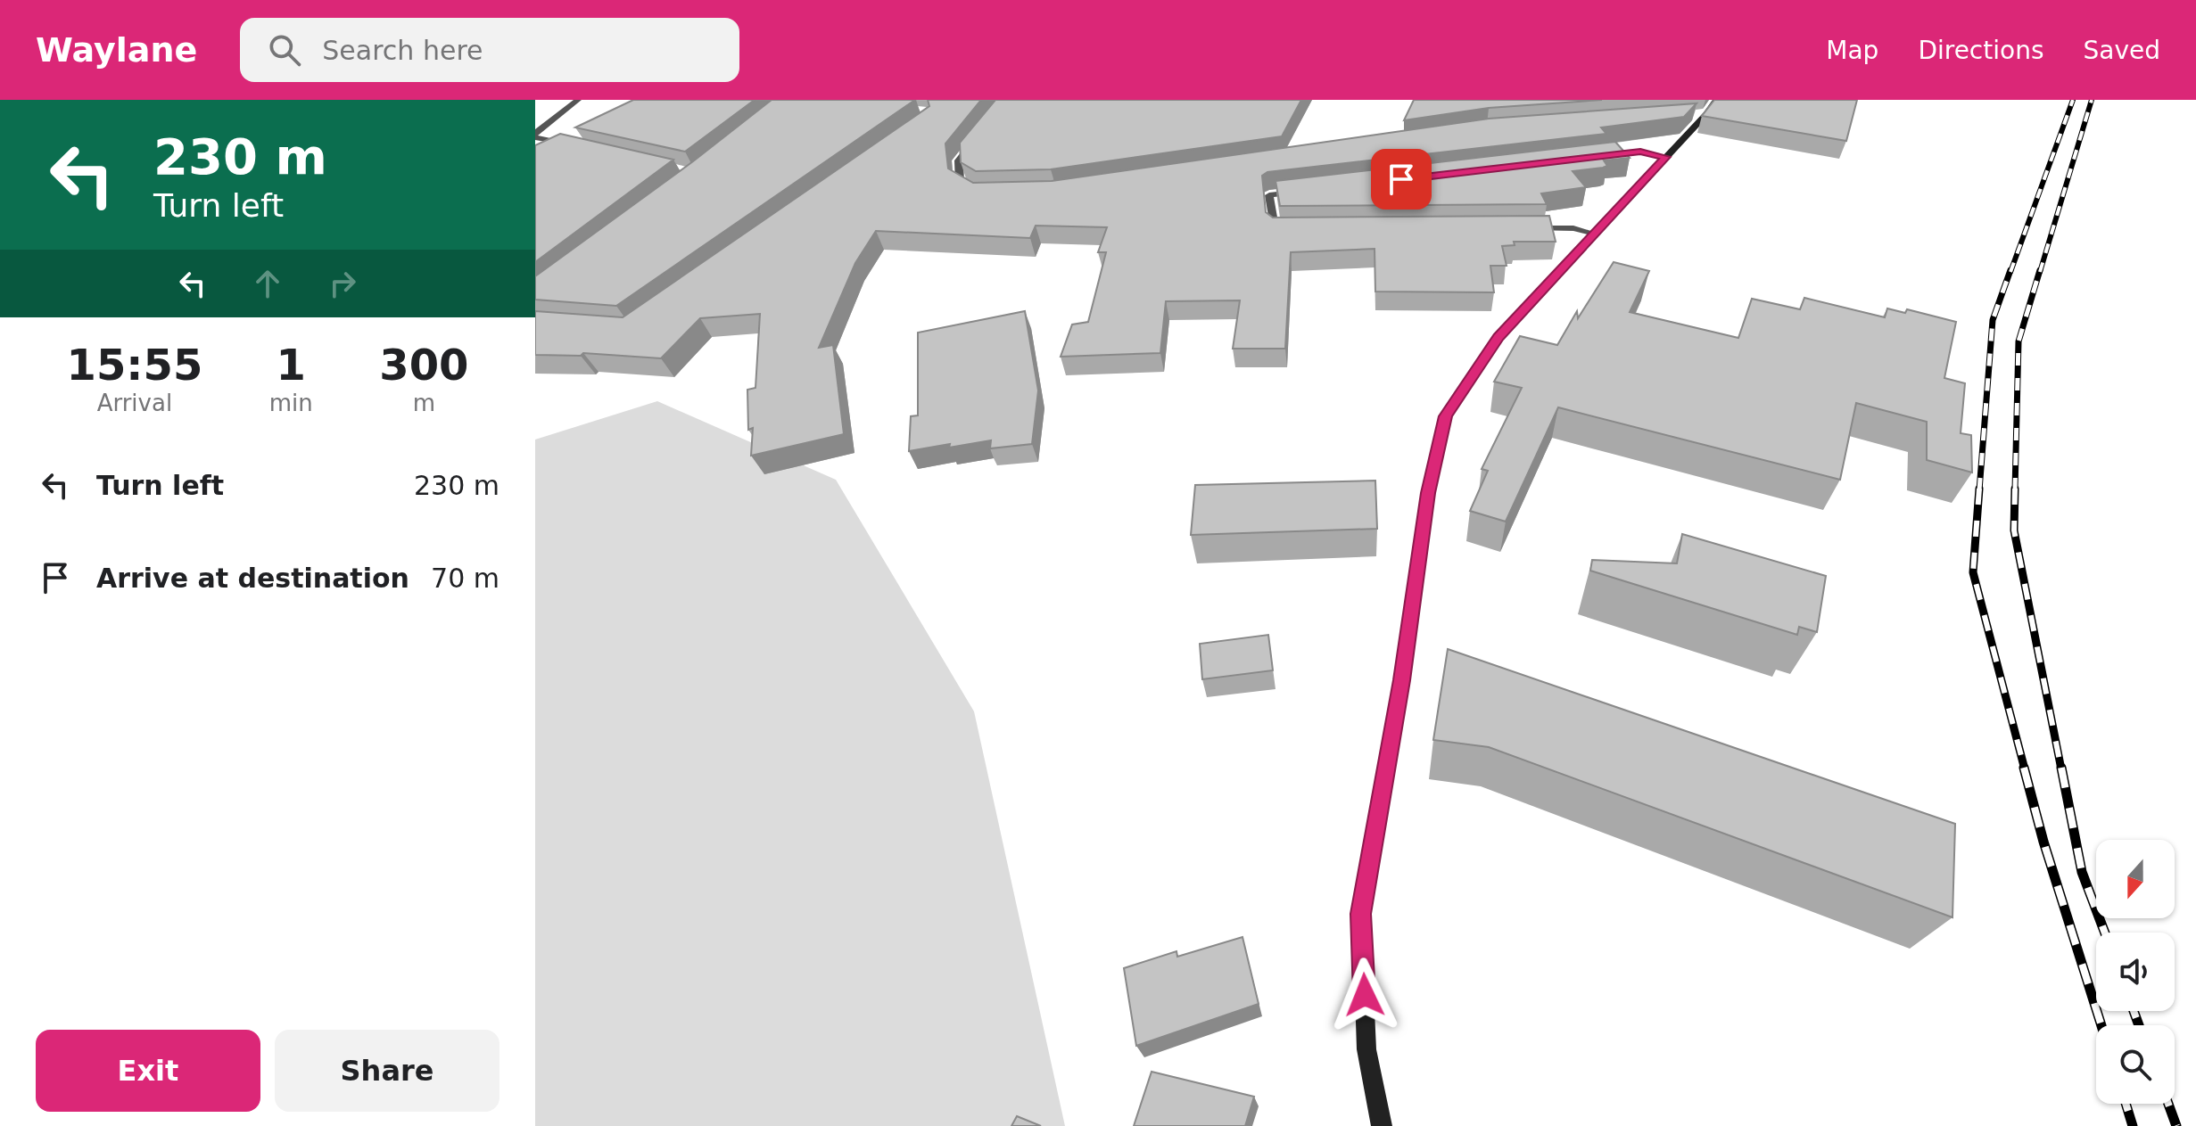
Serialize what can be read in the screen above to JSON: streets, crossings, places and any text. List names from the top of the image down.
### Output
{
  "north": "bottom",
  "page": {
    "header": "Waylane",
    "search": "Search here",
    "nav": ["Map", "Directions", "Saved"],
    "turn": ["230 m", "Turn left"],
    "eta": [
      "15:55",
      "Arrival",
      "1",
      "min",
      "300",
      "m"
    ],
    "list": [
      {
        "name": "Turn left",
        "value": "230 m"
      },
      {
        "name": "Arrive at destination",
        "value": "70 m"
      }
    ],
    "buttons": ["Exit", "Share"]
  }
}
